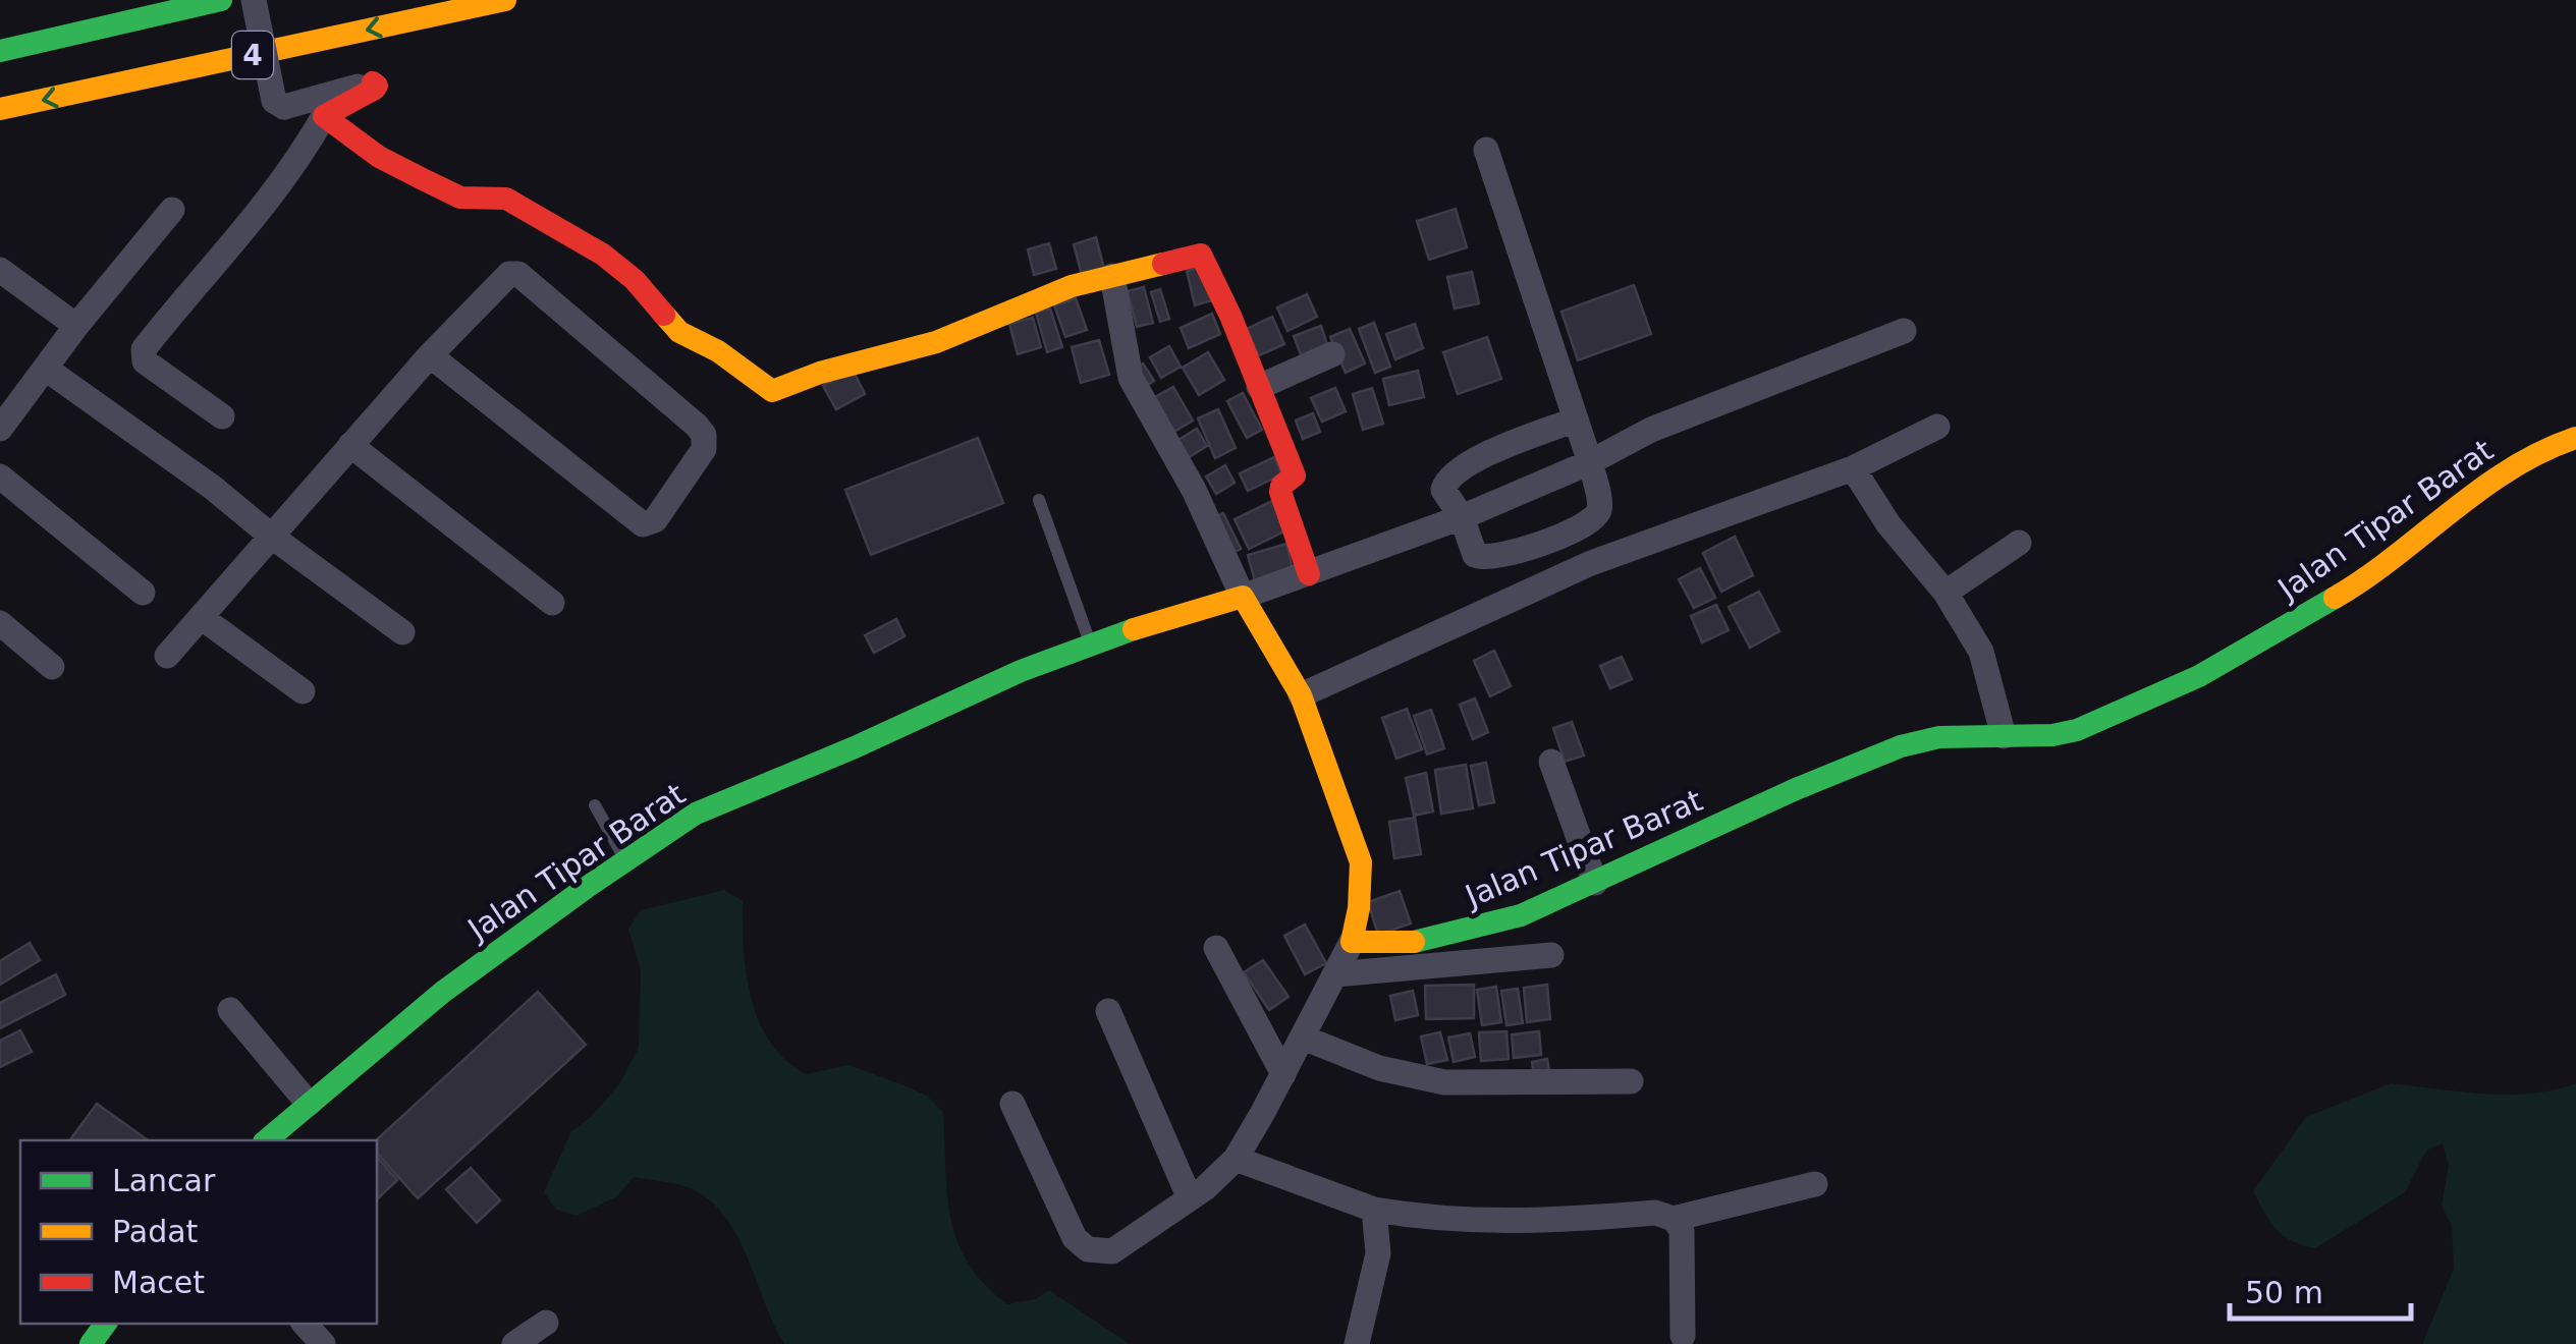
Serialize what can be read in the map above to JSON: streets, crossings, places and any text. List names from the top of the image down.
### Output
{
  "streets": {
    "main road": ["4", "Jalan Tipar Barat"]
  },
  "legend": ["Lancar", "Padat", "Macet"],
  "scale_bar": "50 m"
}
